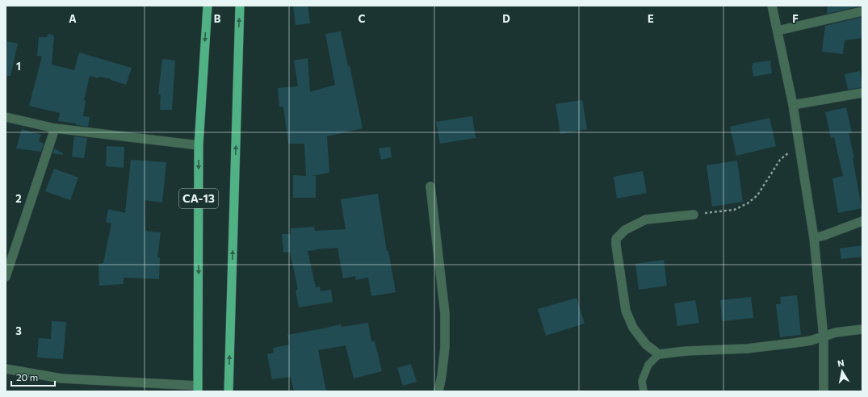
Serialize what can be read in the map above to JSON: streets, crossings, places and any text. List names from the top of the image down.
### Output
{
  "streets": {
    "highway": ["CA-13"]
  },
  "scale_bar": "20 m",
  "north": "top",
  "grid": {
    "columns": [
      "A",
      "B",
      "C",
      "D",
      "E",
      "F"
    ],
    "rows": ["1", "2", "3"]
  }
}
